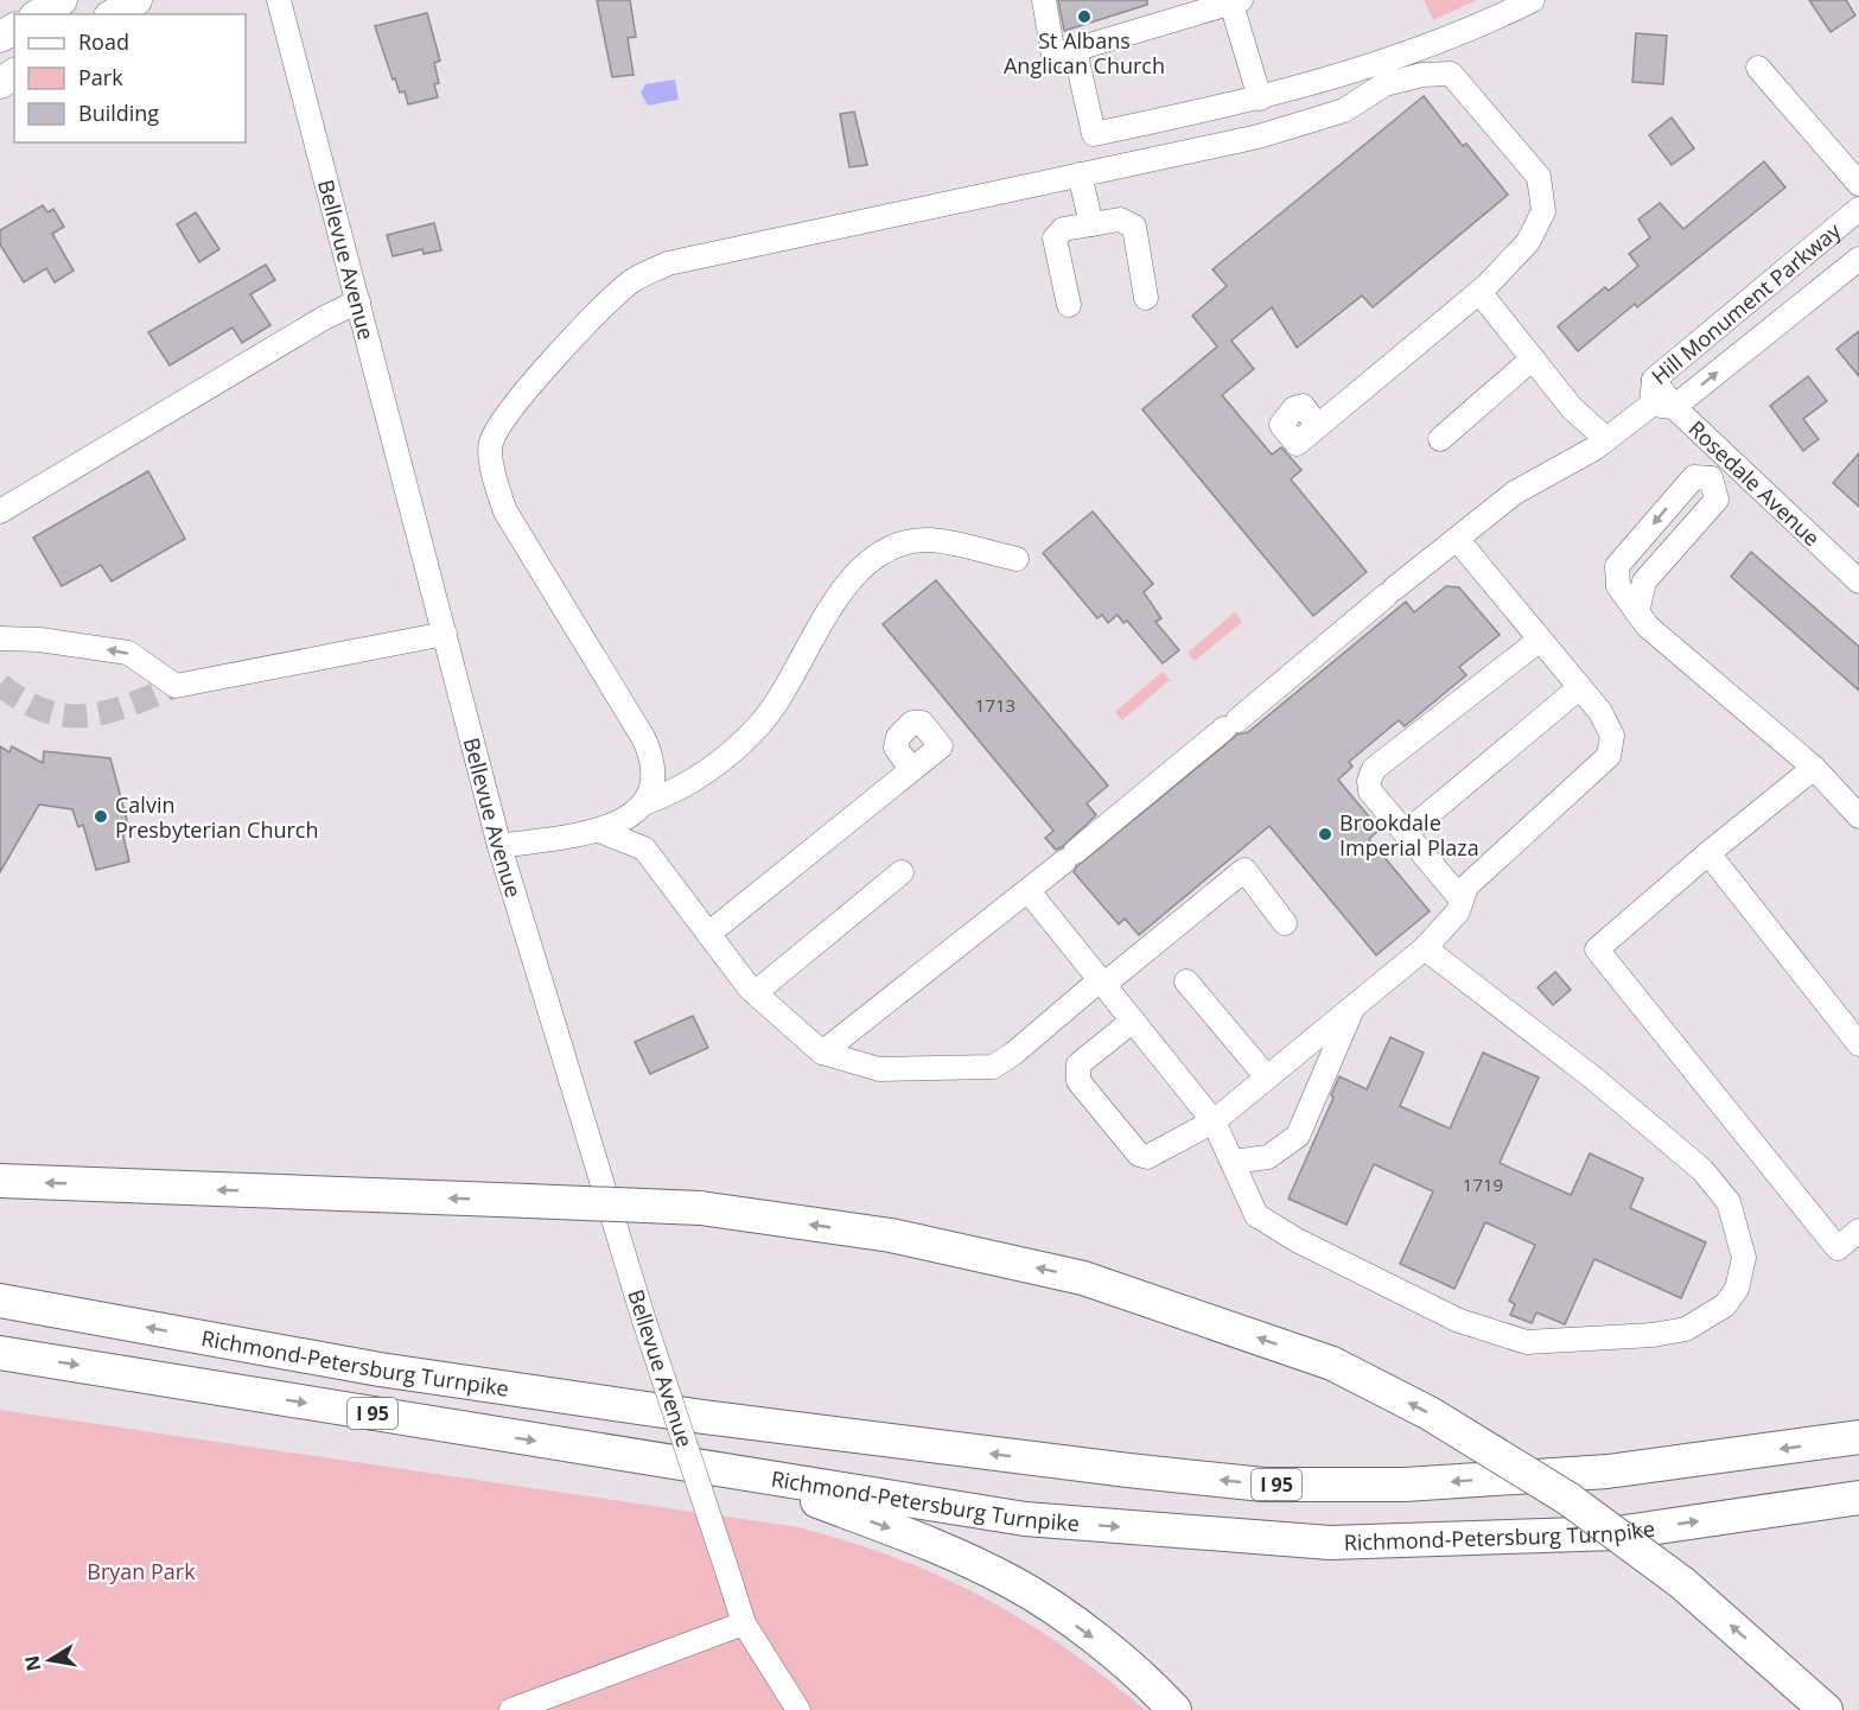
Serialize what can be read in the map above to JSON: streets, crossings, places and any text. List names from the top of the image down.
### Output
{
  "streets": {
    "highway": ["Richmond-Petersburg Turnpike", "I 95"],
    "street": ["Bellevue Avenue", "Hill Monument Parkway", "Rosedale Avenue"]
  },
  "crossings": [
    ["Hill Monument Parkway", "Rosedale Avenue"]
  ],
  "parks": ["Bryan Park"],
  "places": ["St Albans Anglican Church", "Calvin Presbyterian Church", "Brookdale Imperial Plaza"],
  "house_numbers": ["1713", "1719"],
  "legend": ["Road", "Park", "Building"],
  "north": "left"
}
